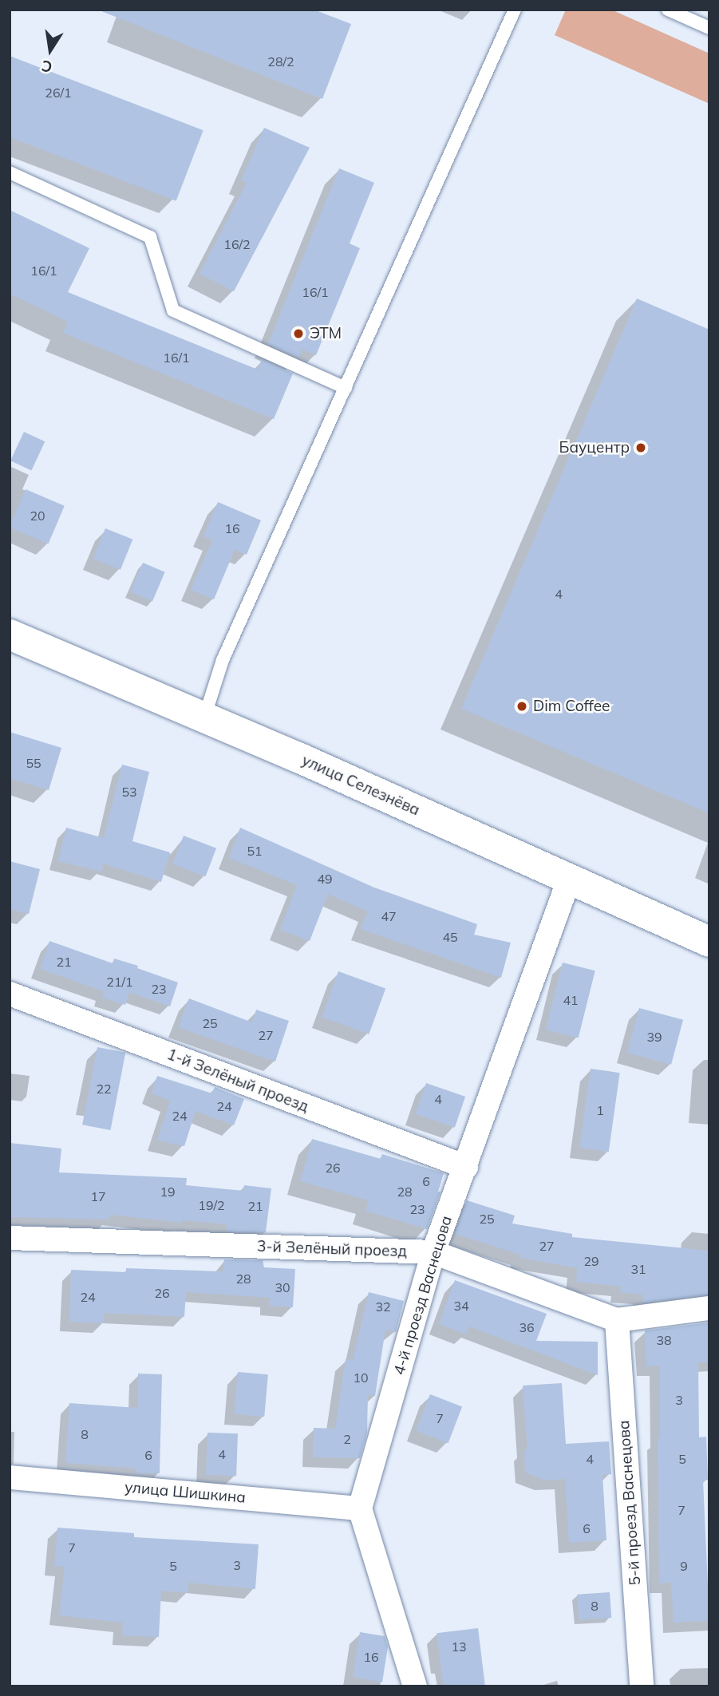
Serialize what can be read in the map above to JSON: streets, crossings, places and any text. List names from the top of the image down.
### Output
{
  "streets": {
    "street": [
      "улица Селезнёва",
      "1-й Зелёный проезд",
      "3-й Зелёный проезд",
      "4-й проезд Васнецова",
      "улица Шишкина",
      "5-й проезд Васнецова"
    ]
  },
  "crossings": [
    ["улица Селезнёва", "4-й проезд Васнецова"],
    ["1-й Зелёный проезд", "4-й проезд Васнецова"],
    ["3-й Зелёный проезд", "4-й проезд Васнецова"],
    ["3-й Зелёный проезд", "5-й проезд Васнецова"],
    ["4-й проезд Васнецова", "улица Шишкина"]
  ],
  "places": ["ЭТМ", "Бауцентр", "Dim Coffee"],
  "house_numbers": [
    "28/2",
    "26/1",
    "16/2",
    "16/1",
    "16/1",
    "16/1",
    "20",
    "16",
    "4",
    "55",
    "53",
    "51",
    "49",
    "47",
    "45",
    "21",
    "21/1",
    "23",
    "41",
    "25",
    "27",
    "39",
    "22",
    "4",
    "24",
    "1",
    "24",
    "26",
    "6",
    "19",
    "28",
    "17",
    "19/2",
    "21",
    "23",
    "25",
    "27",
    "29",
    "31",
    "28",
    "30",
    "26",
    "24",
    "34",
    "32",
    "36",
    "38",
    "10",
    "3",
    "7",
    "8",
    "2",
    "4",
    "6",
    "4",
    "5",
    "7",
    "6",
    "7",
    "3",
    "5",
    "9",
    "8",
    "13",
    "16"
  ],
  "north": "bottom"
}
